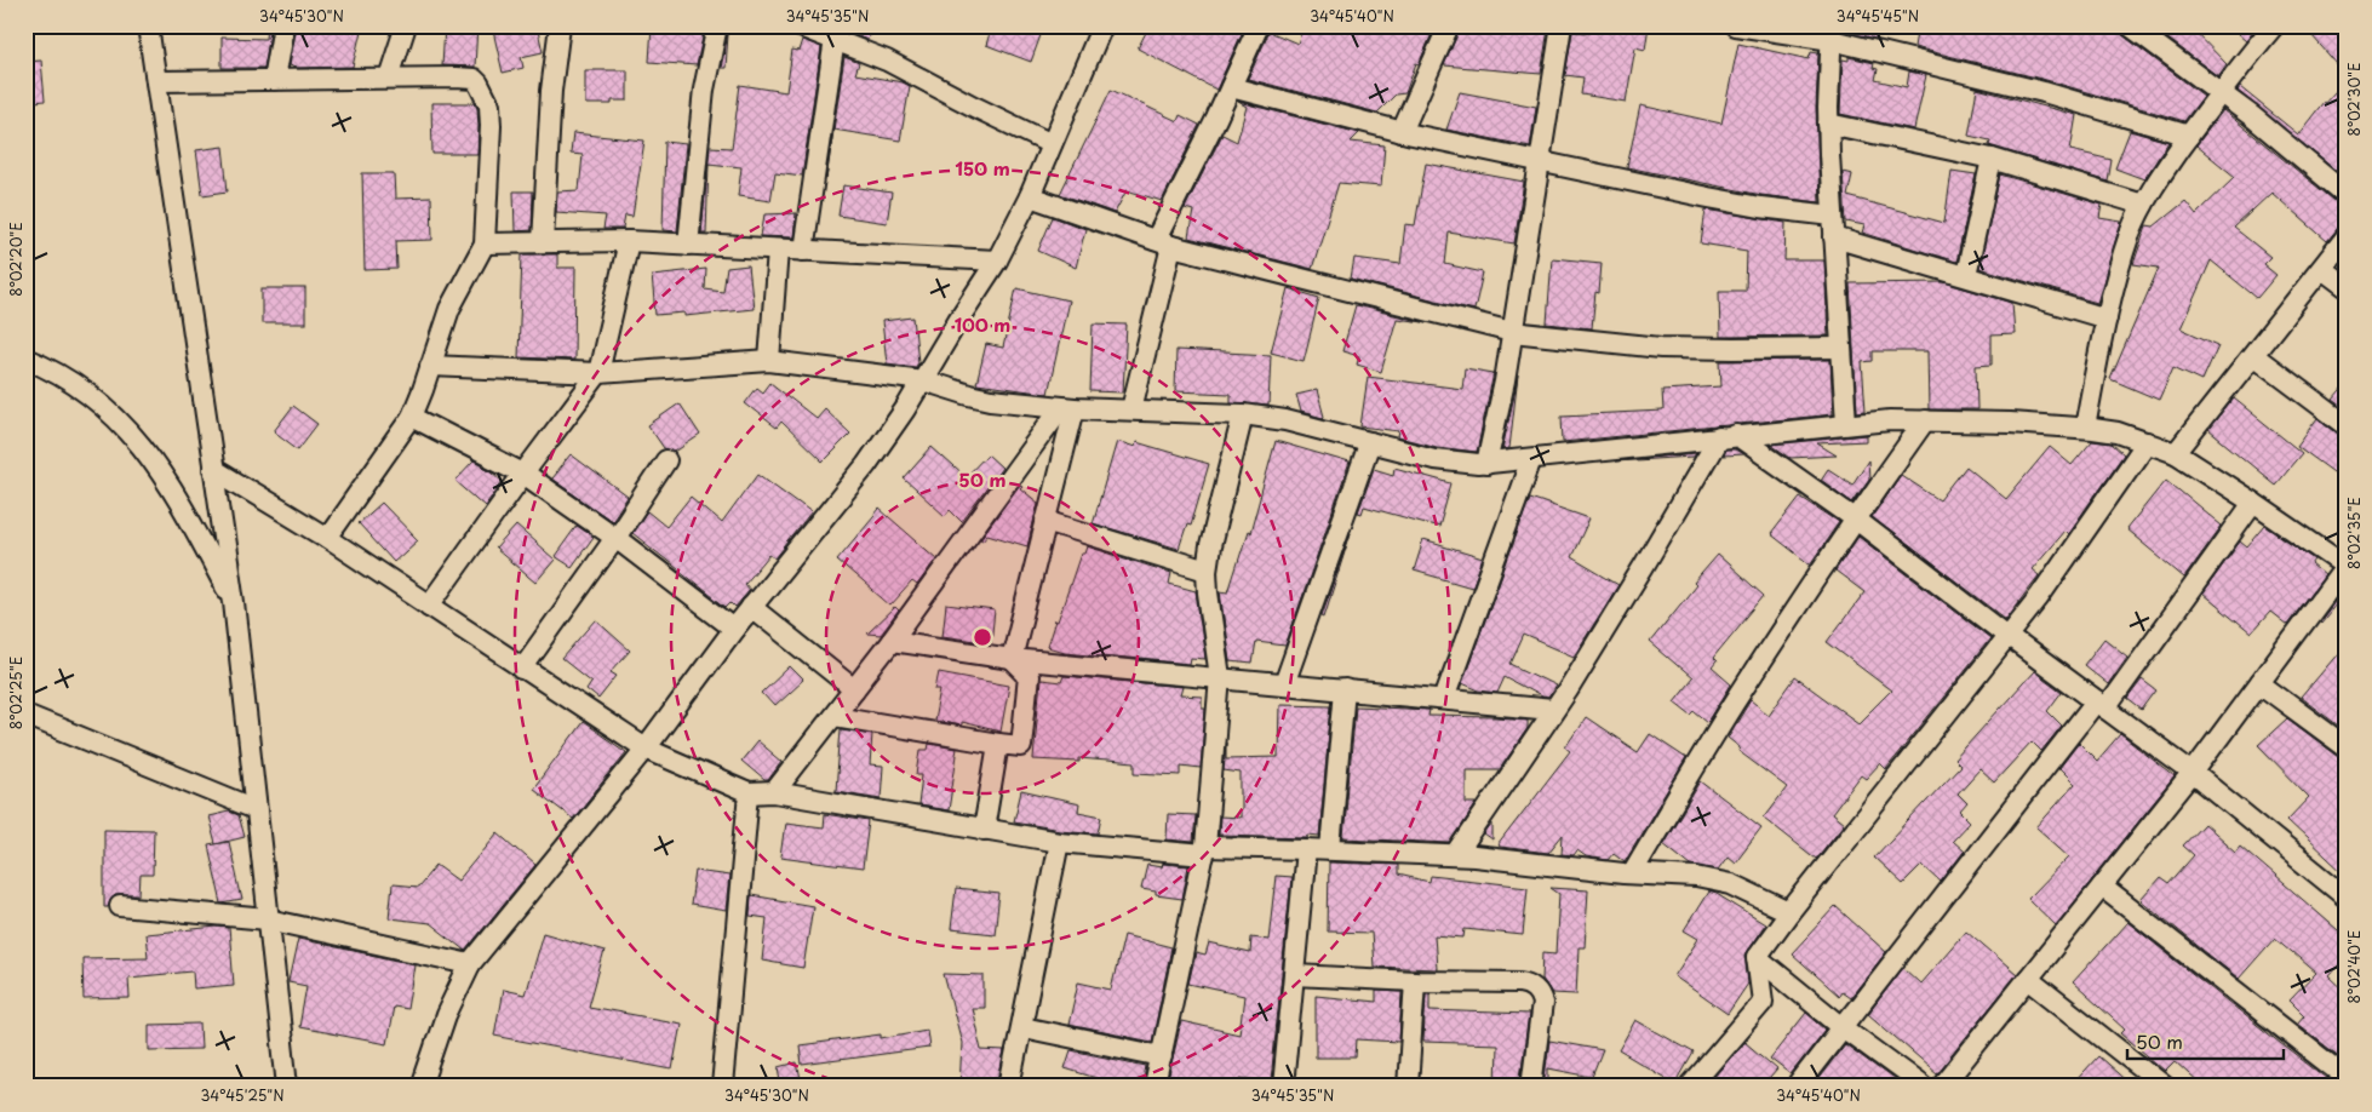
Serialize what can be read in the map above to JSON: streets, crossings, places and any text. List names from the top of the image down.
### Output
{
  "scale_bar": "50 m",
  "coordinates": [
    "34°45'30\"N",
    "34°45'35\"N",
    "34°45'40\"N",
    "34°45'45\"N",
    "8°02'30\"E",
    "8°02'20\"E",
    "8°02'35\"E",
    "8°02'25\"E",
    "8°02'40\"E",
    "34°45'25\"N"
  ],
  "rings": ["150 m", "100 m", "50 m"]
}
